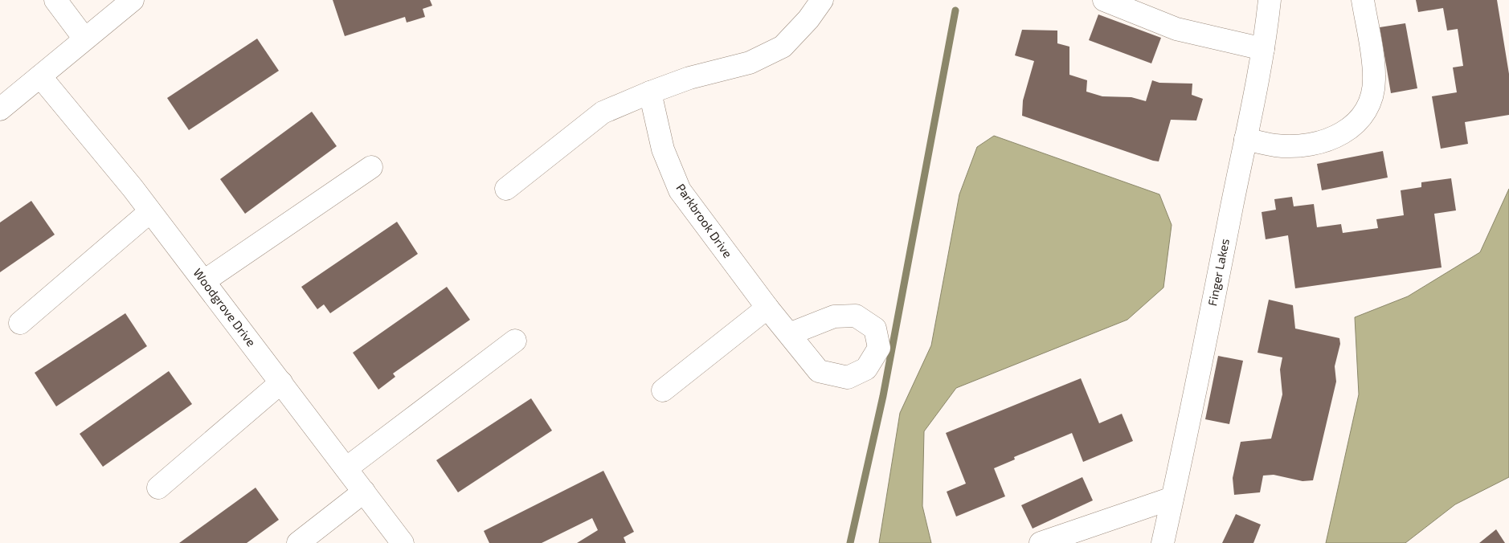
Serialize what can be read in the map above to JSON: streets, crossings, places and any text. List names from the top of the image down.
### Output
{
  "streets": {
    "street": ["Parkbrook Drive", "Finger Lakes", "Woodgrove Drive"]
  }
}
